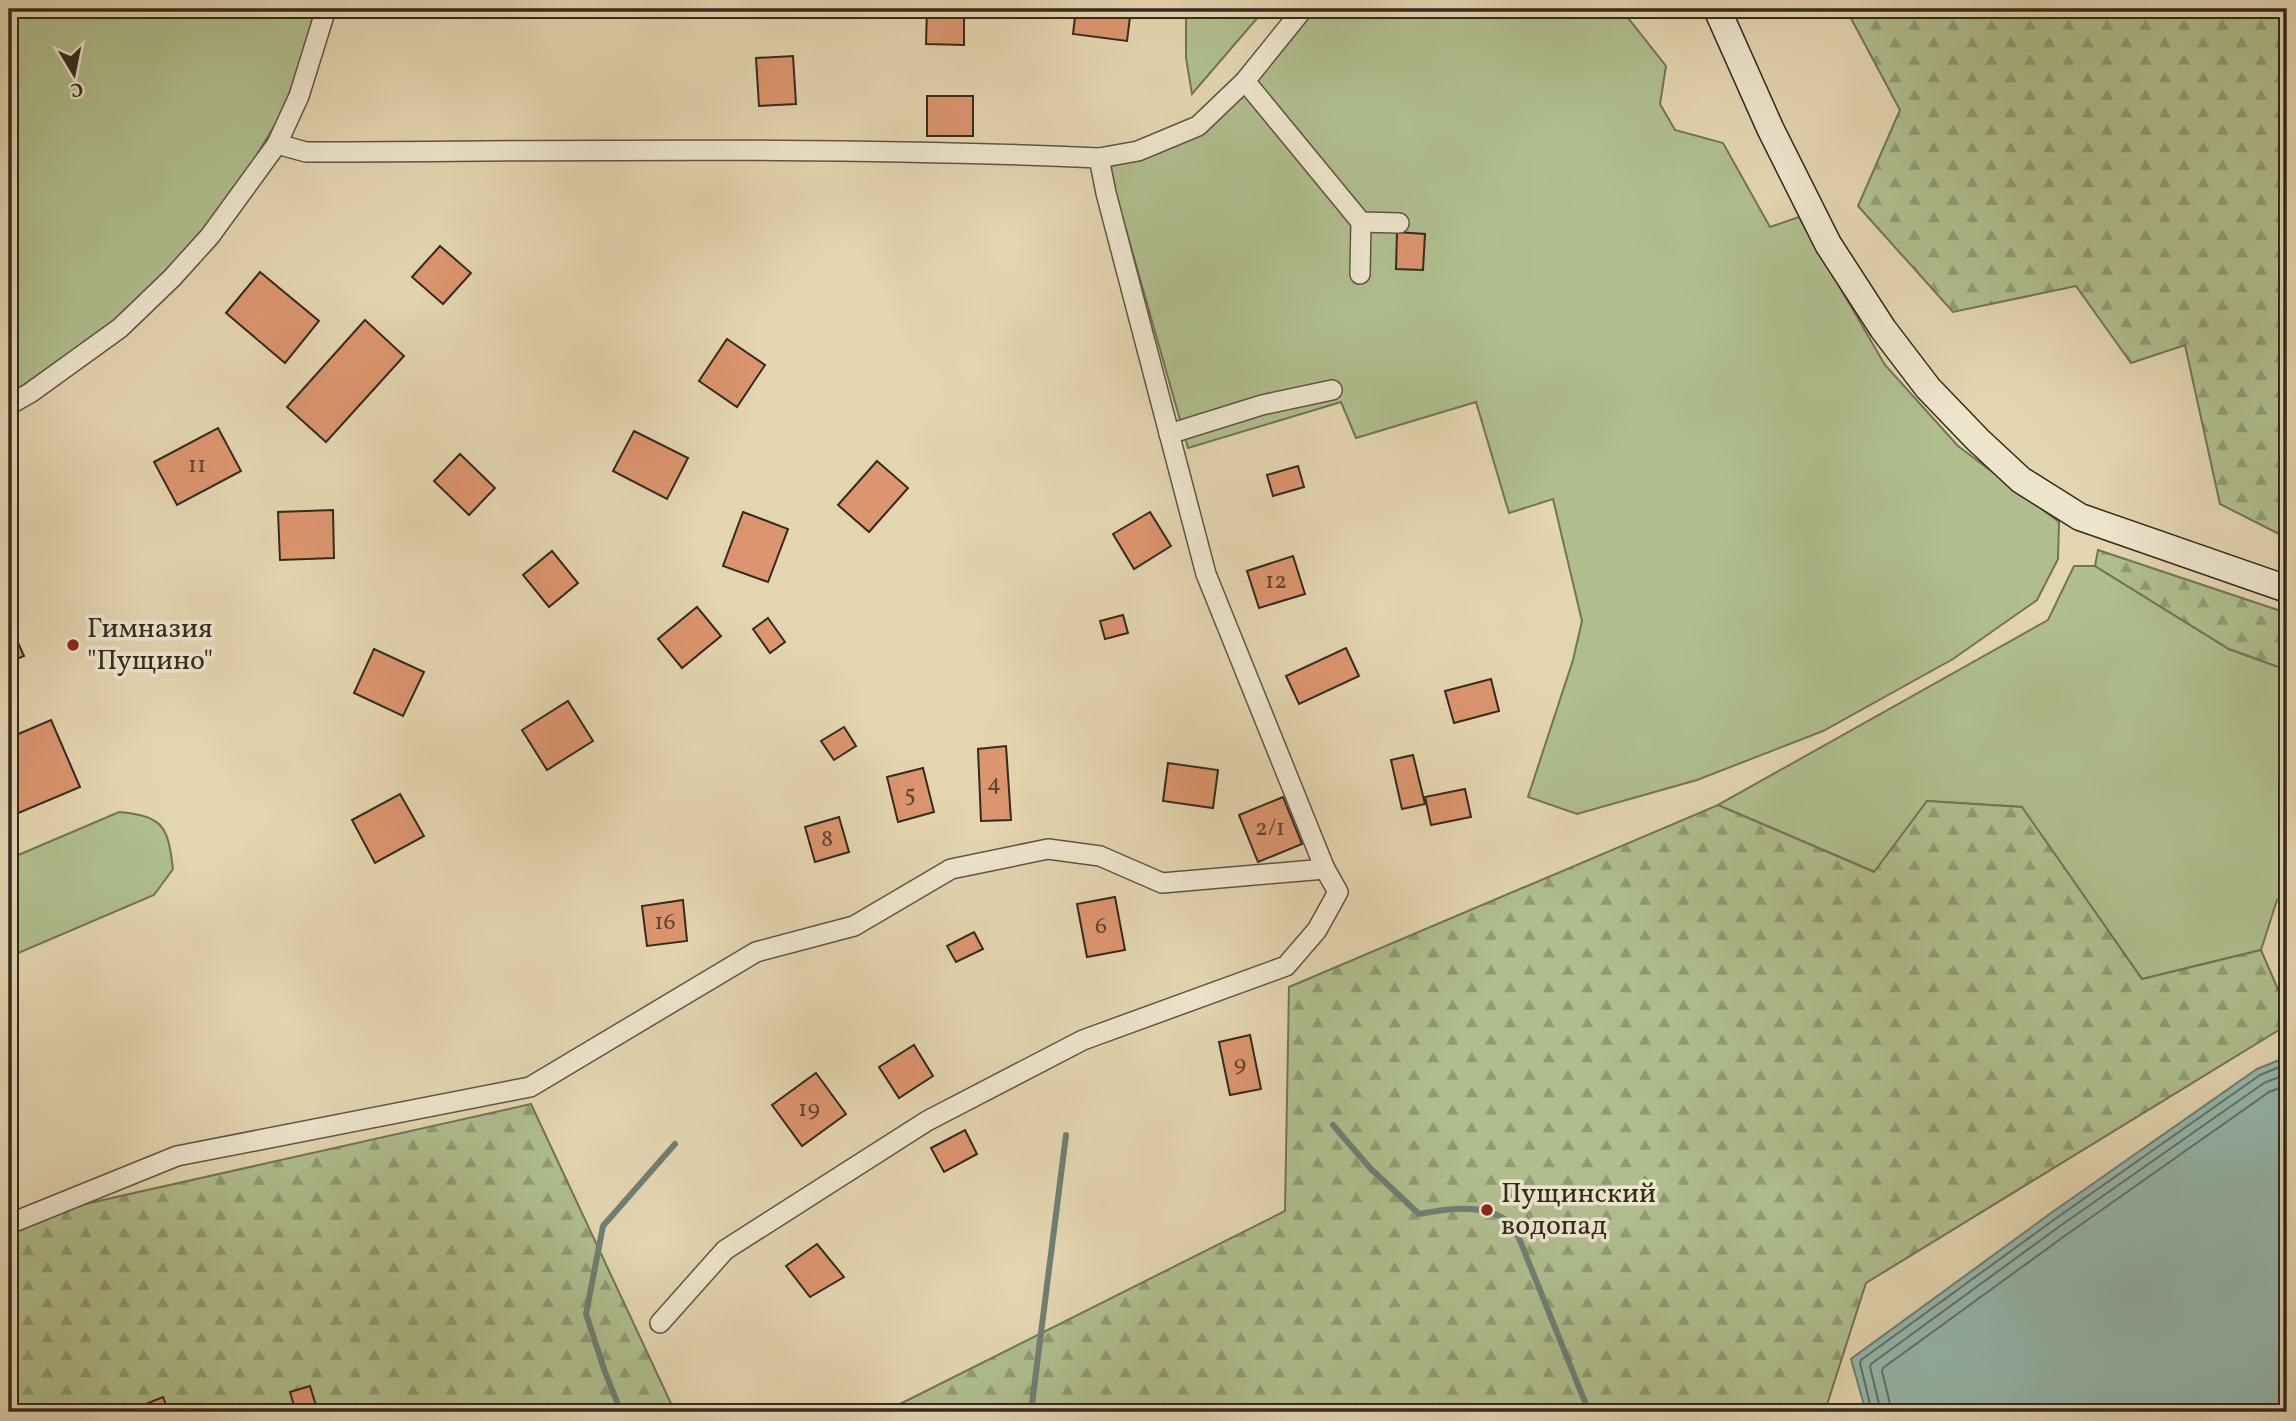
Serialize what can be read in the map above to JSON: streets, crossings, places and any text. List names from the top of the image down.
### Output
{
  "places": ["Гимназия \"Пущино\"", "Пущинский водопад"],
  "house_numbers": [
    "11",
    "12",
    "4",
    "5",
    "2/1",
    "8",
    "16",
    "6",
    "9",
    "19"
  ],
  "north": "bottom"
}
